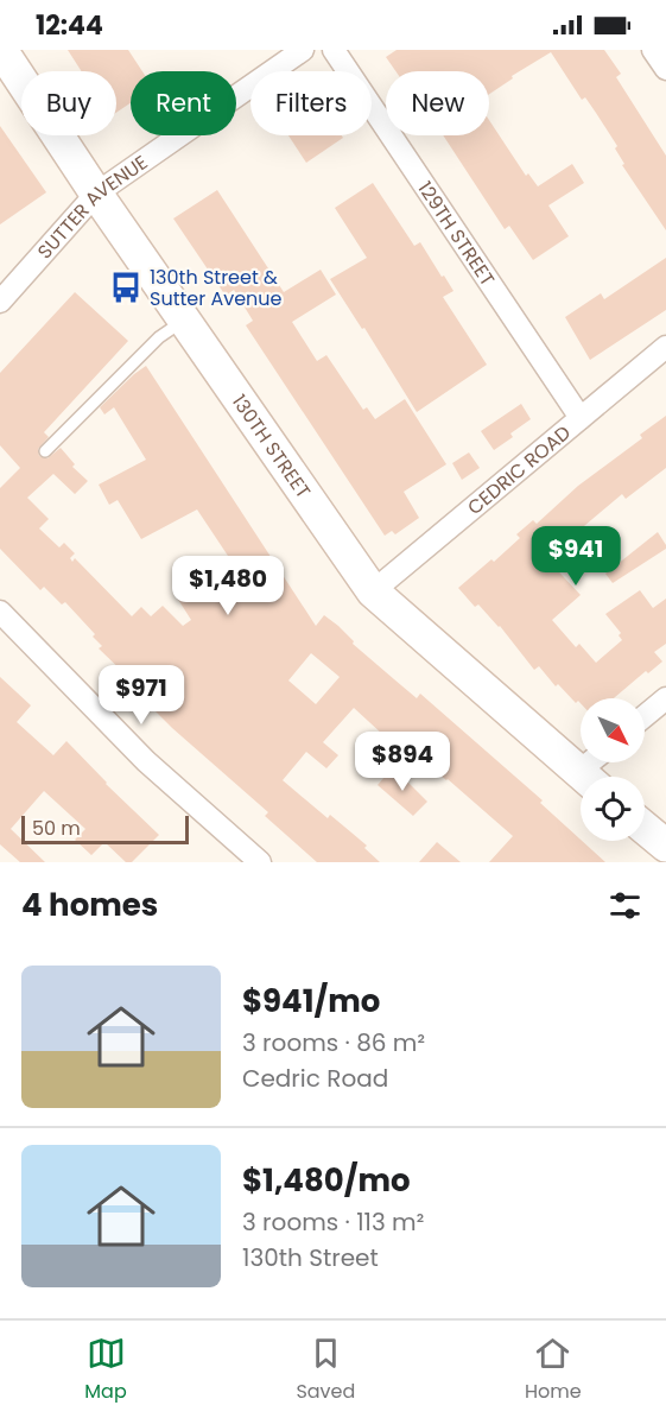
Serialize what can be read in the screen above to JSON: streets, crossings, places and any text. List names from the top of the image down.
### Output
{
  "streets": {
    "street": [
      "SUTTER AVENUE",
      "129TH STREET",
      "130TH STREET",
      "CEDRIC ROAD"
    ]
  },
  "crossings": [
    ["SUTTER AVENUE", "130TH STREET"],
    ["129TH STREET", "CEDRIC ROAD"],
    ["130TH STREET", "CEDRIC ROAD"]
  ],
  "places": {
    "bus stop": ["130th Street & Sutter Avenue"]
  },
  "scale_bar": "50 m",
  "north": "bottom right",
  "page": {
    "status": "12:44",
    "chip": [
      "Buy",
      "Rent",
      "Filters",
      "New"
    ],
    "price": [
      "$941",
      "$1,480",
      "$971",
      "$894"
    ],
    "scale": "50 m",
    "heading": "4 homes",
    "list": [
      {
        "name": "$941/mo",
        "note": "3 rooms · 86 m² · Cedric Road"
      },
      {
        "name": "$1,480/mo",
        "note": "3 rooms · 113 m² · 130th Street"
      }
    ],
    "tabs": ["Map", "Saved", "Home"]
  }
}
